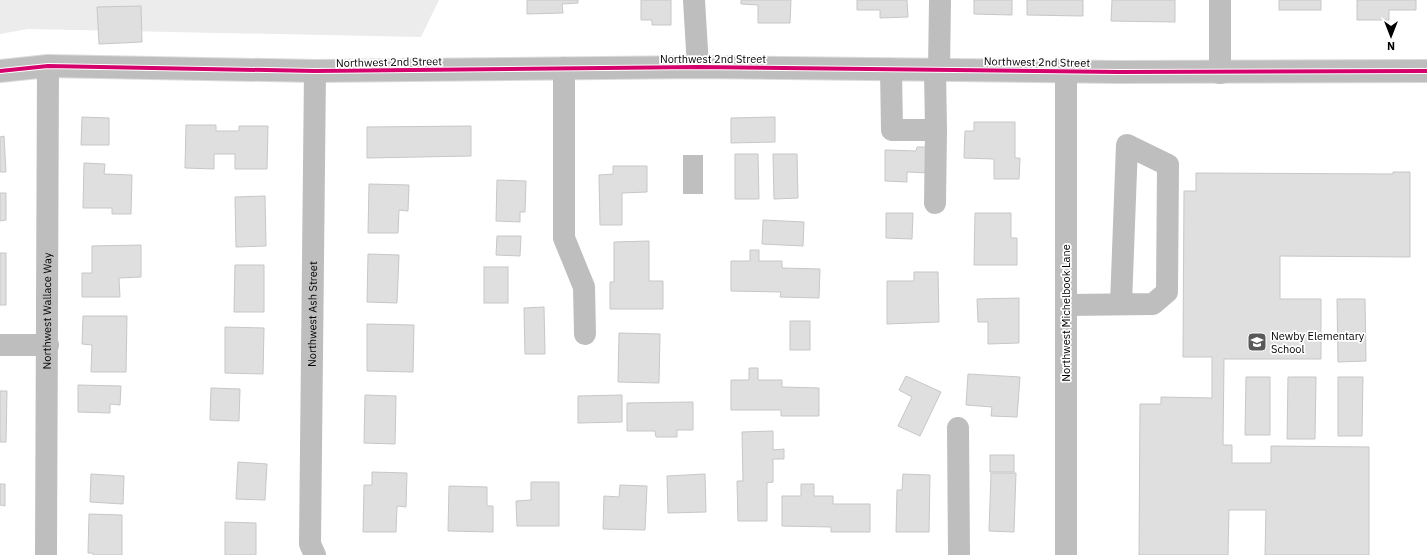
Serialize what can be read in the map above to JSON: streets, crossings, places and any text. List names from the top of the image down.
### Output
{
  "streets": {
    "street": [
      "Northwest 2nd Street",
      "Northwest Wallace Way",
      "Northwest Michelbook Lane",
      "Northwest Ash Street"
    ]
  },
  "crossings": [
    ["Northwest 2nd Street", "Northwest Wallace Way"],
    ["Northwest 2nd Street", "Northwest Michelbook Lane"],
    ["Northwest 2nd Street", "Northwest Ash Street"]
  ],
  "places": {
    "school or university": ["Newby Elementary School"]
  },
  "north": "bottom"
}
